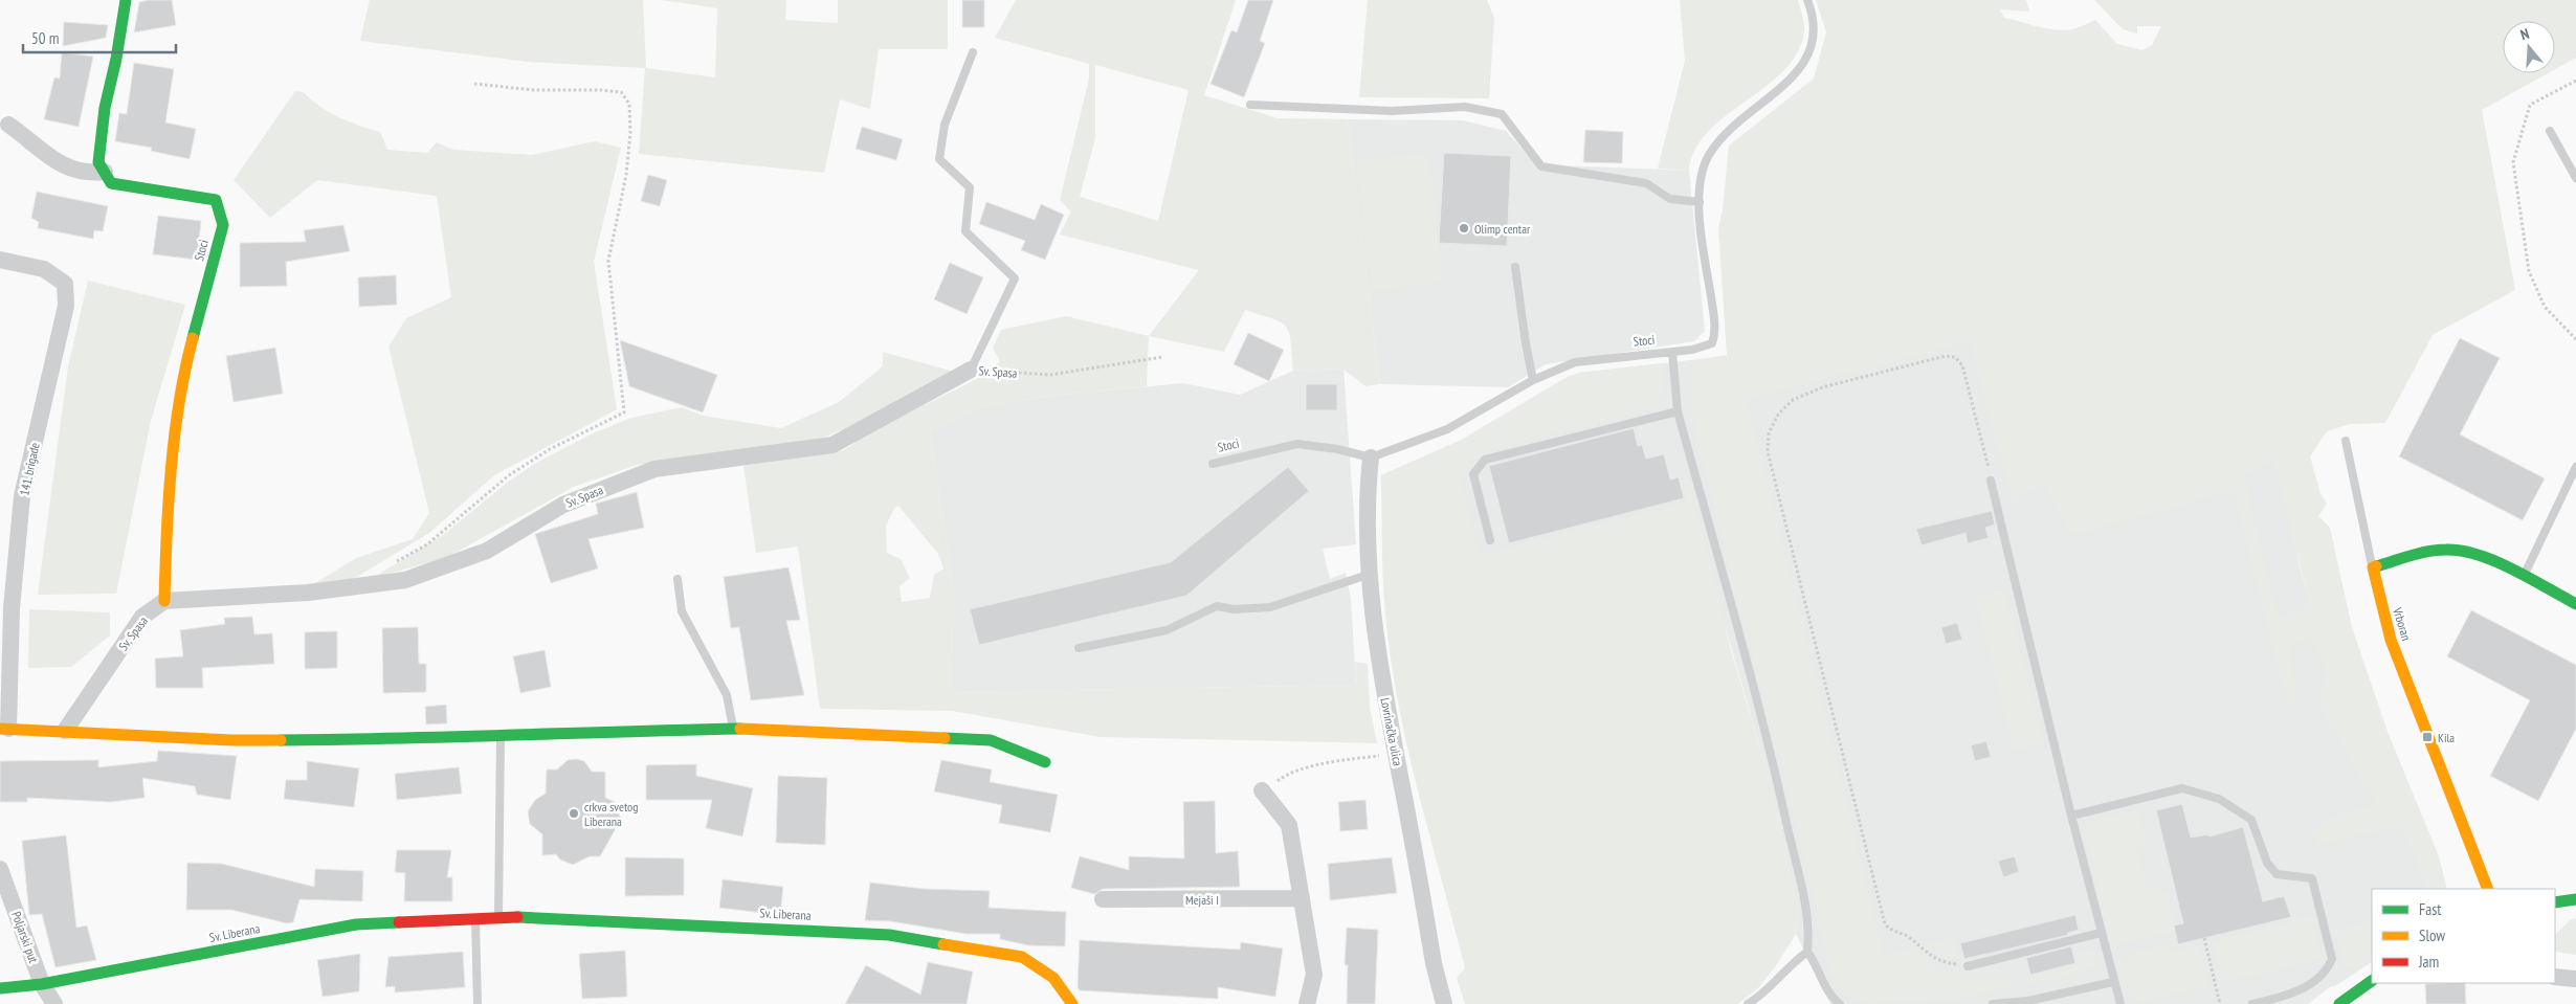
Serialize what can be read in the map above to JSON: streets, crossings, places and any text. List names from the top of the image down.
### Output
{
  "streets": {
    "street": [
      "Stoci",
      "Sv. Spasa",
      "141. brigade",
      "Vrboran",
      "Lovrinačka ulica",
      "Mejaši I",
      "Sv. Liberana",
      "Poljarski put"
    ]
  },
  "crossings": [
    ["Stoci", "Sv. Spasa"],
    ["Stoci", "Lovrinačka ulica"],
    ["Sv. Liberana", "Poljarski put"]
  ],
  "places": {
    "other": ["Olimp centar", "crkva svetog Liberana"],
    "transit": ["Kila"]
  },
  "legend": ["Fast", "Slow", "Jam"],
  "scale_bar": "50 m",
  "north": "top"
}
